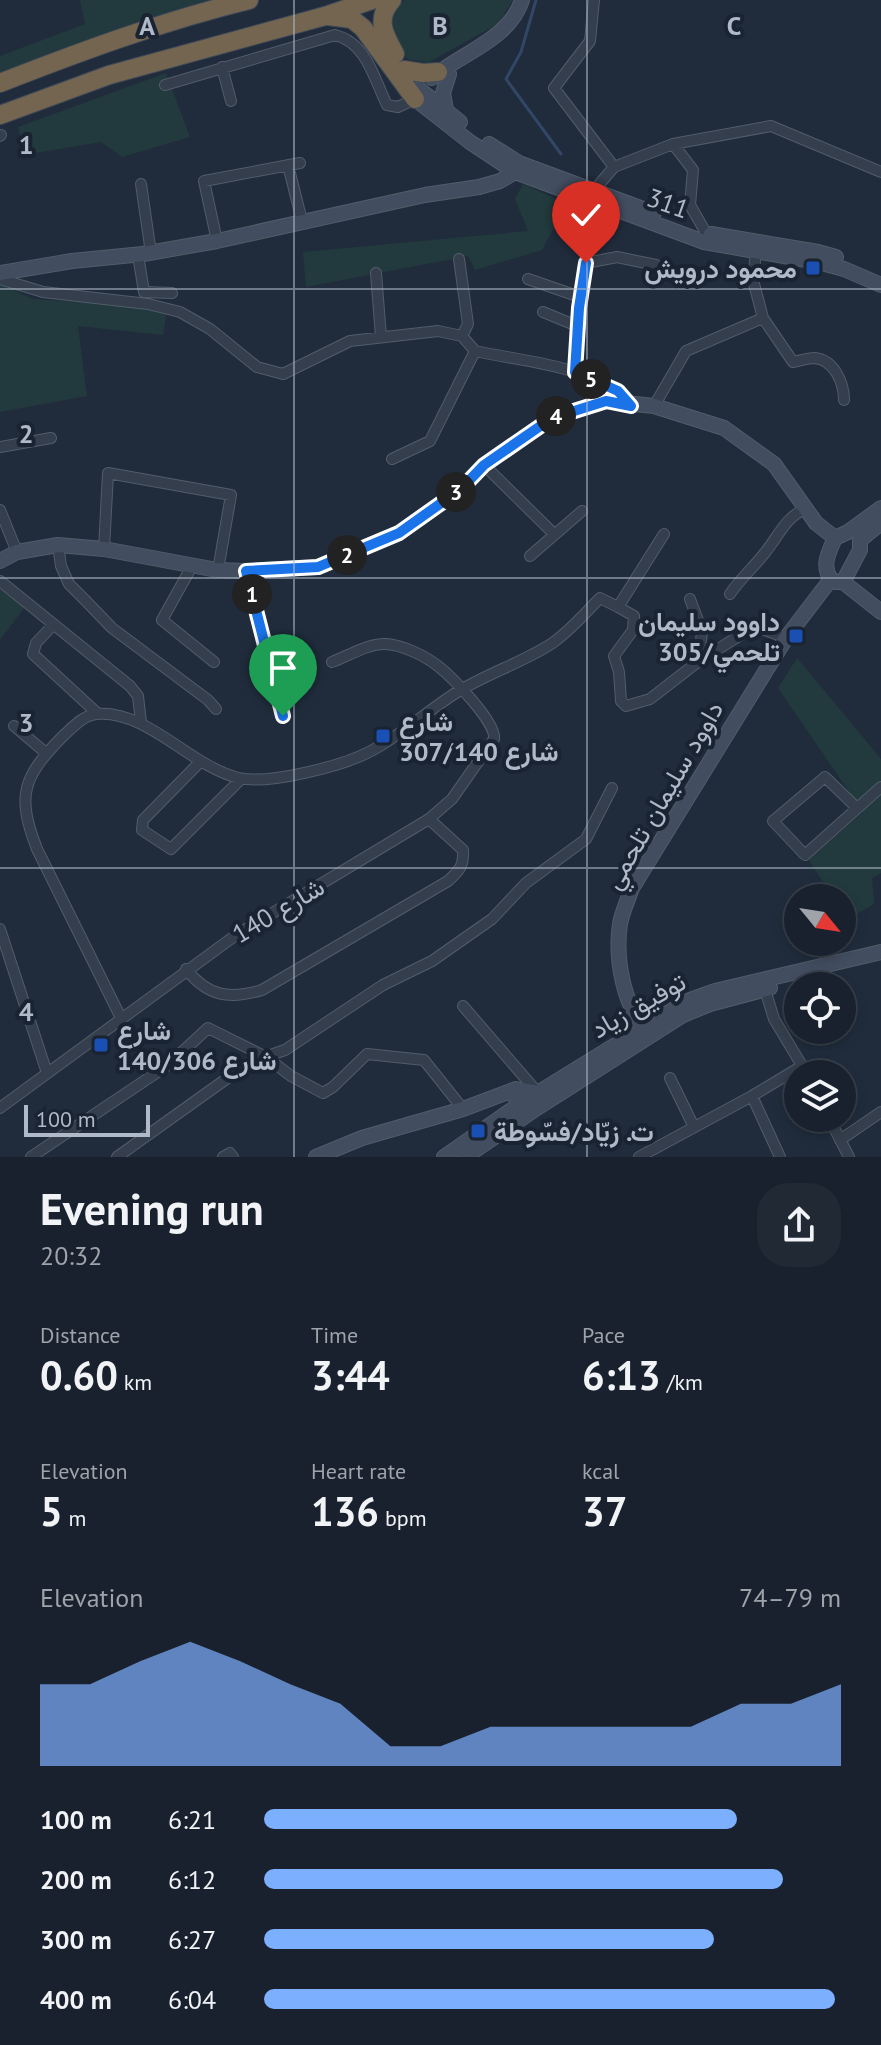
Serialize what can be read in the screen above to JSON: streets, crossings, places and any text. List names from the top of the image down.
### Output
{
  "streets": {
    "street": [
      "311",
      "داوود سليمان تلحمي",
      "شارع 140",
      "توفيق زياد"
    ]
  },
  "crossings": [
    ["داوود سليمان تلحمي", "توفيق زياد"]
  ],
  "places": {
    "transit": [
      "محمود درويش",
      "داوود سليمان تلحمي/305",
      "شارع 307/شارع 140",
      "شارع 140/شارع 306",
      "ت. زيّاد/فسّوطة"
    ]
  },
  "scale_bar": "100 m",
  "north": "bottom right",
  "page": {
    "pins": [
      "5",
      "4",
      "3",
      "2",
      "1"
    ],
    "scale": "100 m",
    "heading": ["Evening run", "20:32"],
    "stats": [
      ["Distance", "0.60 km"],
      ["Time", "3:44"],
      ["Pace", "6:13 /km"],
      ["Elevation", "5 m"],
      ["Heart rate", "136 bpm"],
      ["kcal", "37"]
    ],
    "chart": ["Elevation", "74–79 m"],
    "list": [
      {
        "name": "100 m",
        "note": "6:21"
      },
      {
        "name": "200 m",
        "note": "6:12"
      },
      {
        "name": "300 m",
        "note": "6:27"
      },
      {
        "name": "400 m",
        "note": "6:04"
      }
    ]
  },
  "grid": {
    "columns": ["A", "B", "C"],
    "rows": [
      "1",
      "2",
      "3",
      "4"
    ]
  }
}
